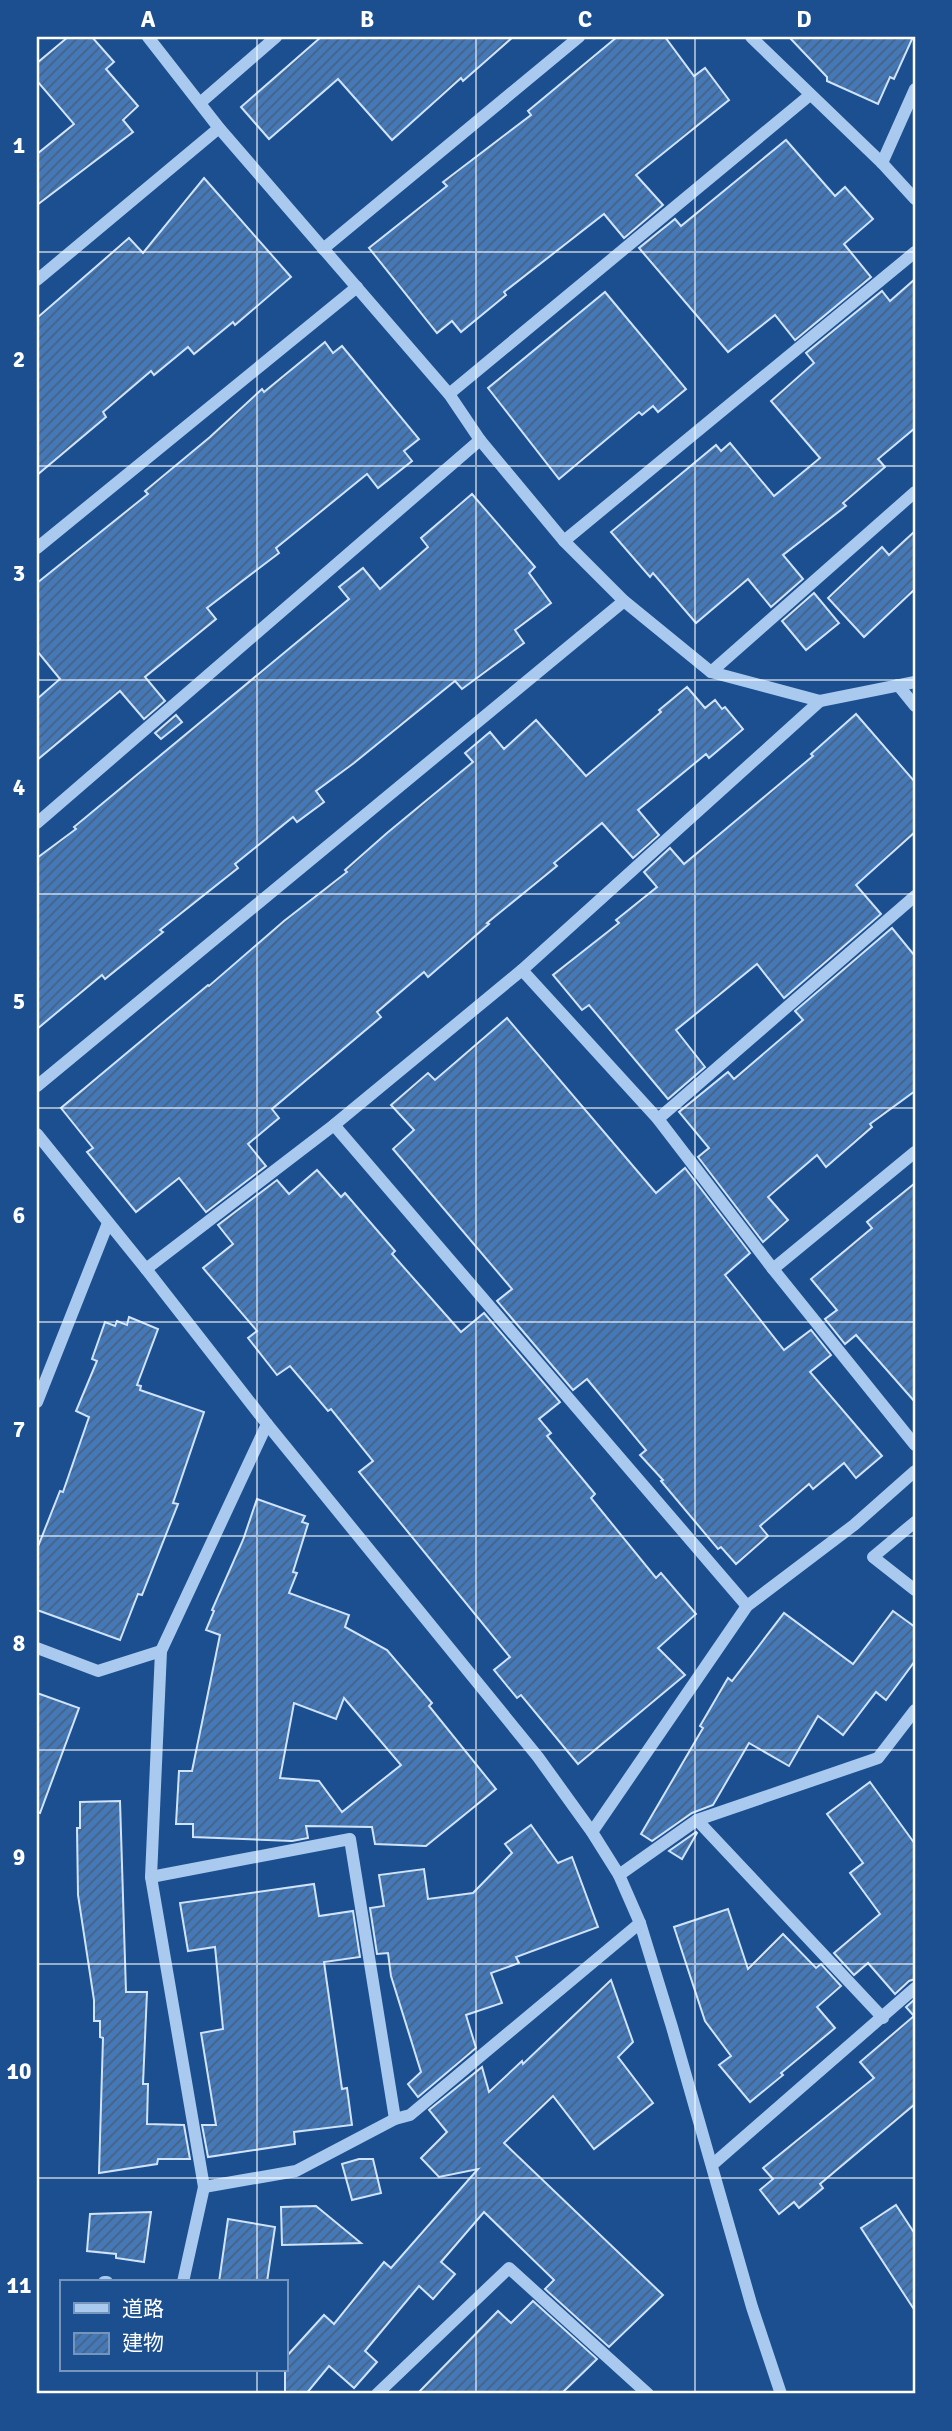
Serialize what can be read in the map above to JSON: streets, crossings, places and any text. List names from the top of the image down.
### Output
{
  "legend": ["道路", "建物"],
  "grid": {
    "columns": [
      "A",
      "B",
      "C",
      "D"
    ],
    "rows": [
      "1",
      "2",
      "3",
      "4",
      "5",
      "6",
      "7",
      "8",
      "9",
      "10",
      "11"
    ]
  }
}
